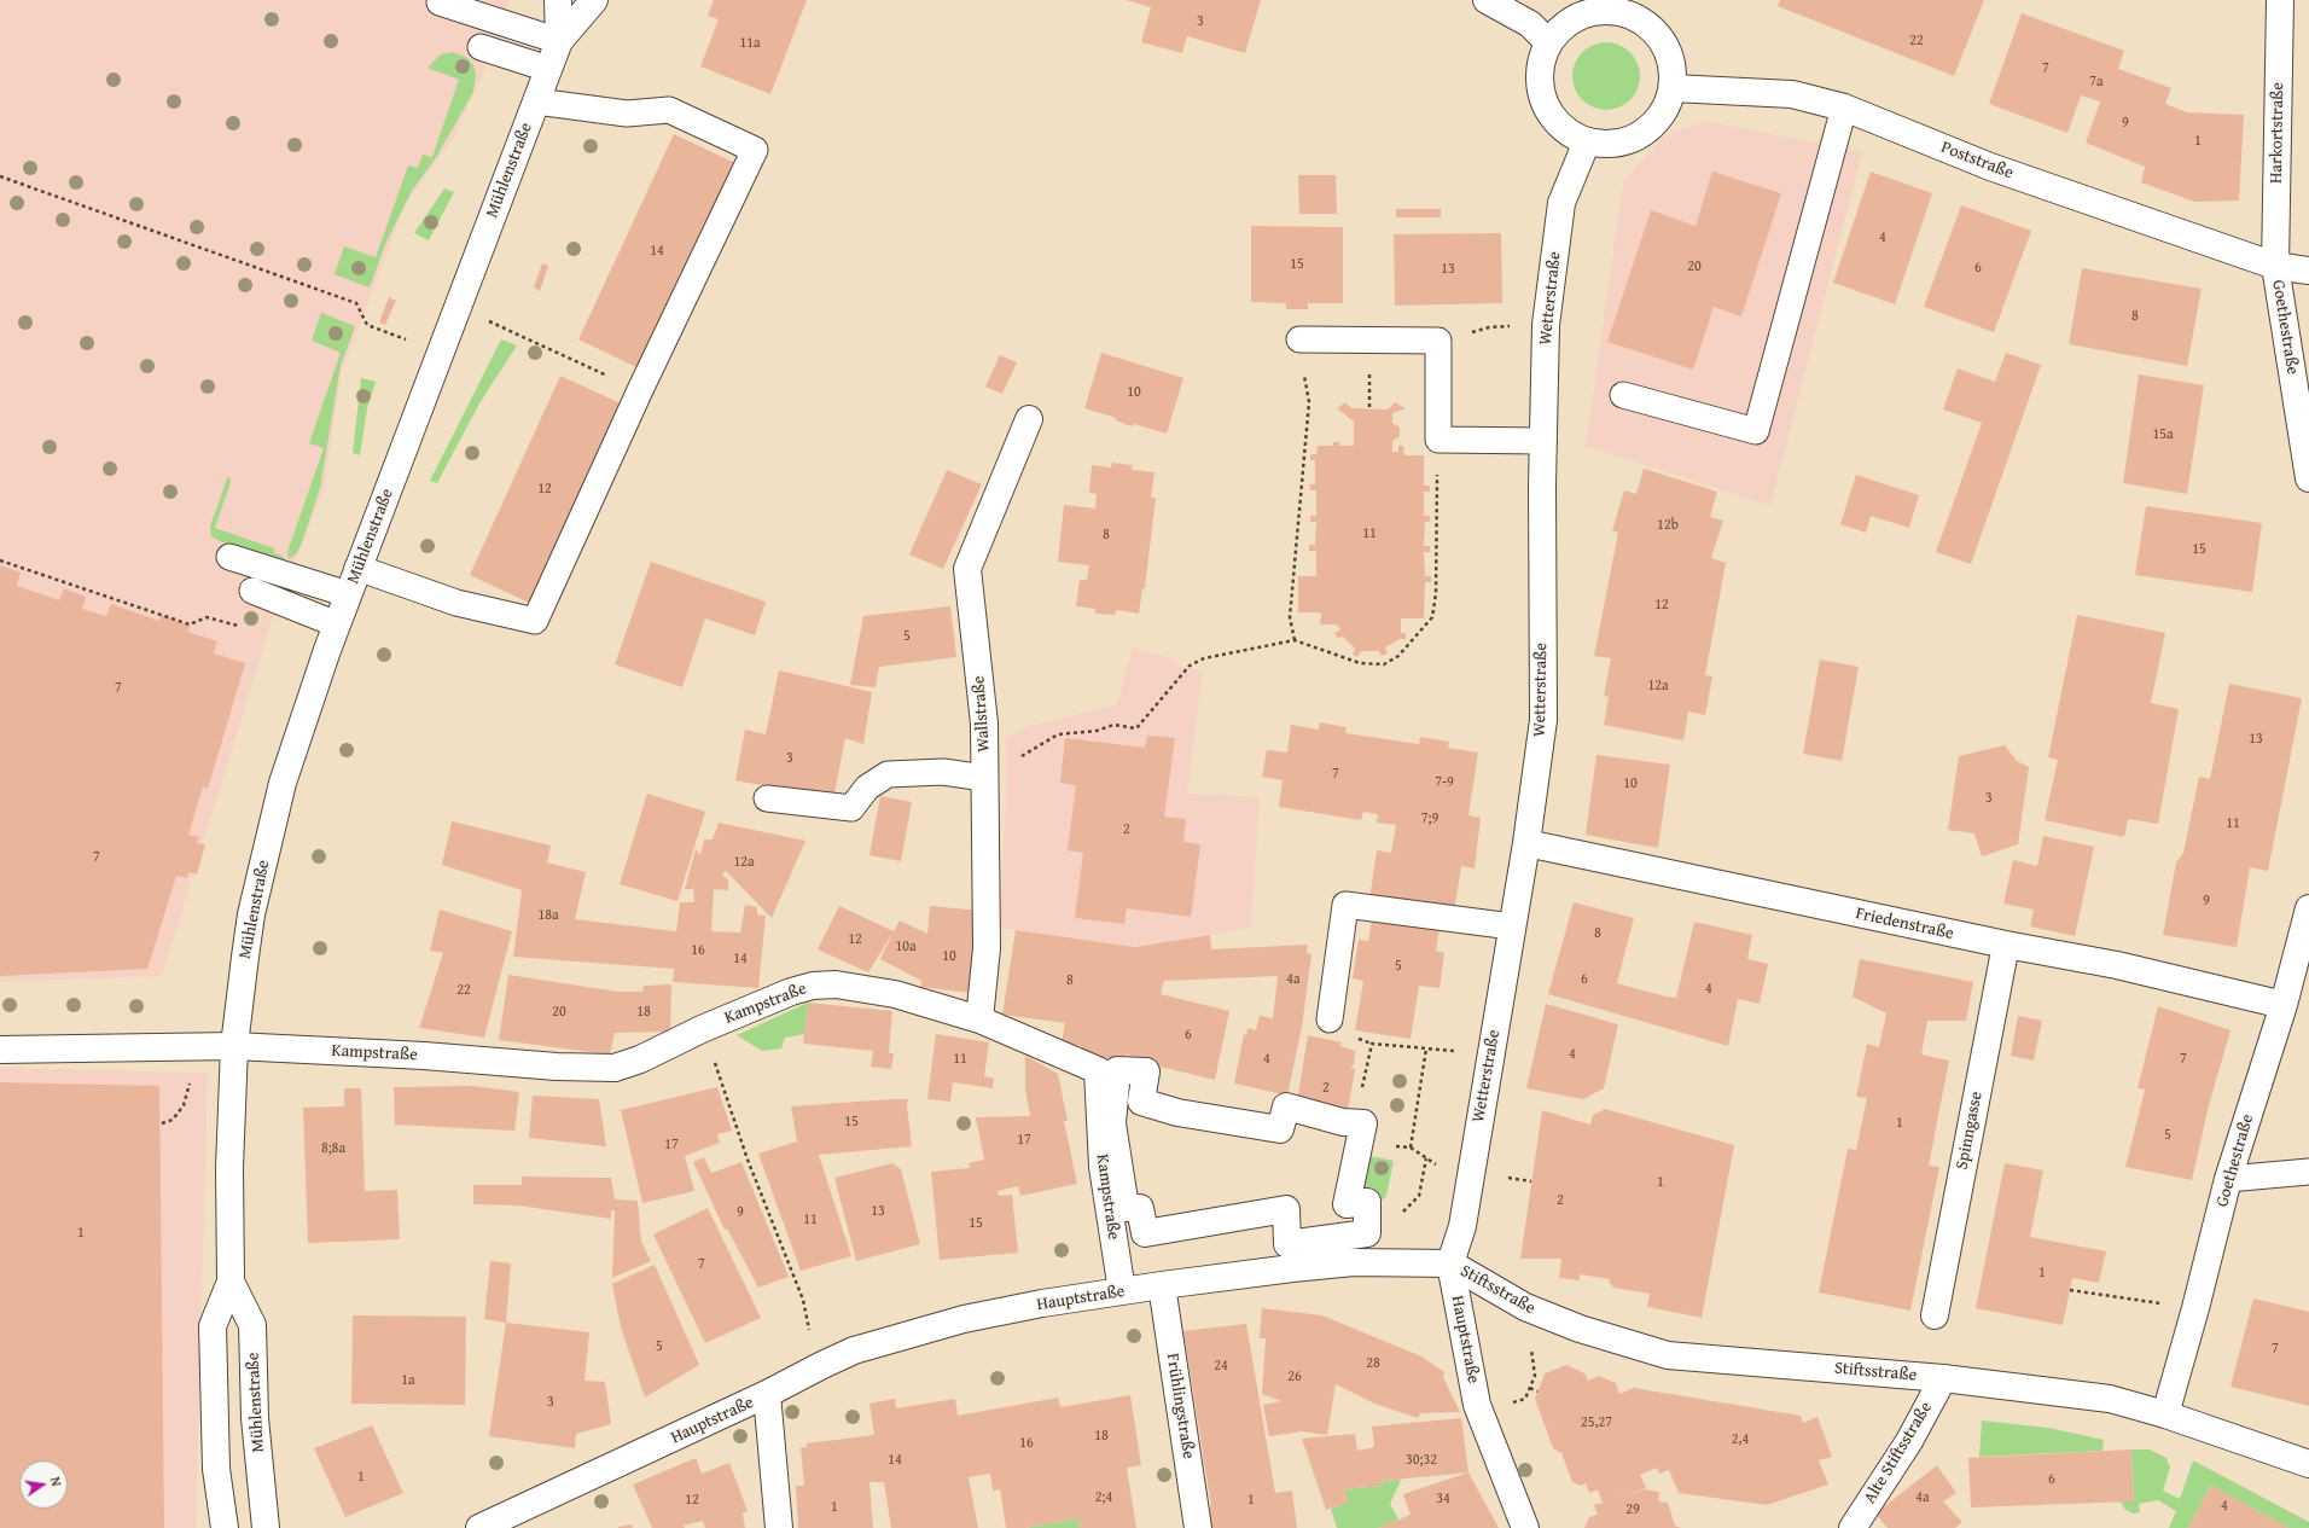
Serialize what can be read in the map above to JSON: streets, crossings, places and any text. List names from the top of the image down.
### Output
{
  "streets": {
    "street": [
      "Harkortstraße",
      "Poststraße",
      "Mühlenstraße",
      "Wetterstraße",
      "Goethestraße",
      "Wallstraße",
      "Friedenstraße",
      "Kampstraße",
      "Spinngasse",
      "Stiftsstraße",
      "Hauptstraße",
      "Frühlingstraße",
      "Alte Stiftsstraße"
    ]
  },
  "crossings": [
    ["Harkortstraße", "Poststraße"],
    ["Harkortstraße", "Goethestraße"],
    ["Poststraße", "Wetterstraße"],
    ["Poststraße", "Goethestraße"],
    ["Mühlenstraße", "Kampstraße"],
    ["Wetterstraße", "Friedenstraße"],
    ["Wetterstraße", "Stiftsstraße"],
    ["Wetterstraße", "Hauptstraße"],
    ["Goethestraße", "Friedenstraße"],
    ["Goethestraße", "Stiftsstraße"],
    ["Wallstraße", "Kampstraße"],
    ["Friedenstraße", "Spinngasse"],
    ["Kampstraße", "Hauptstraße"],
    ["Stiftsstraße", "Hauptstraße"],
    ["Stiftsstraße", "Alte Stiftsstraße"],
    ["Hauptstraße", "Frühlingstraße"]
  ],
  "house_numbers": [
    "3",
    "22",
    "11a",
    "7",
    "7a",
    "9",
    "1",
    "4",
    "14",
    "15",
    "20",
    "6",
    "13",
    "8",
    "10",
    "15a",
    "12",
    "12b",
    "11",
    "8",
    "15",
    "12",
    "5",
    "12a",
    "7",
    "13",
    "3",
    "7",
    "7-9",
    "10",
    "3",
    "7;9",
    "11",
    "2",
    "7",
    "12a",
    "9",
    "18a",
    "8",
    "12",
    "10a",
    "16",
    "10",
    "14",
    "5",
    "4a",
    "6",
    "8",
    "4",
    "22",
    "20",
    "18",
    "6",
    "4",
    "11",
    "4",
    "7",
    "2",
    "15",
    "1",
    "5",
    "17",
    "17",
    "8;8a",
    "1",
    "2",
    "13",
    "9",
    "11",
    "15",
    "1",
    "7",
    "1",
    "5",
    "7",
    "28",
    "24",
    "26",
    "1a",
    "3",
    "25,27",
    "18",
    "2,4",
    "16",
    "14",
    "30;32",
    "1",
    "6",
    "2;4",
    "4a",
    "34",
    "12",
    "1",
    "4",
    "1",
    "29"
  ],
  "north": "right"
}
